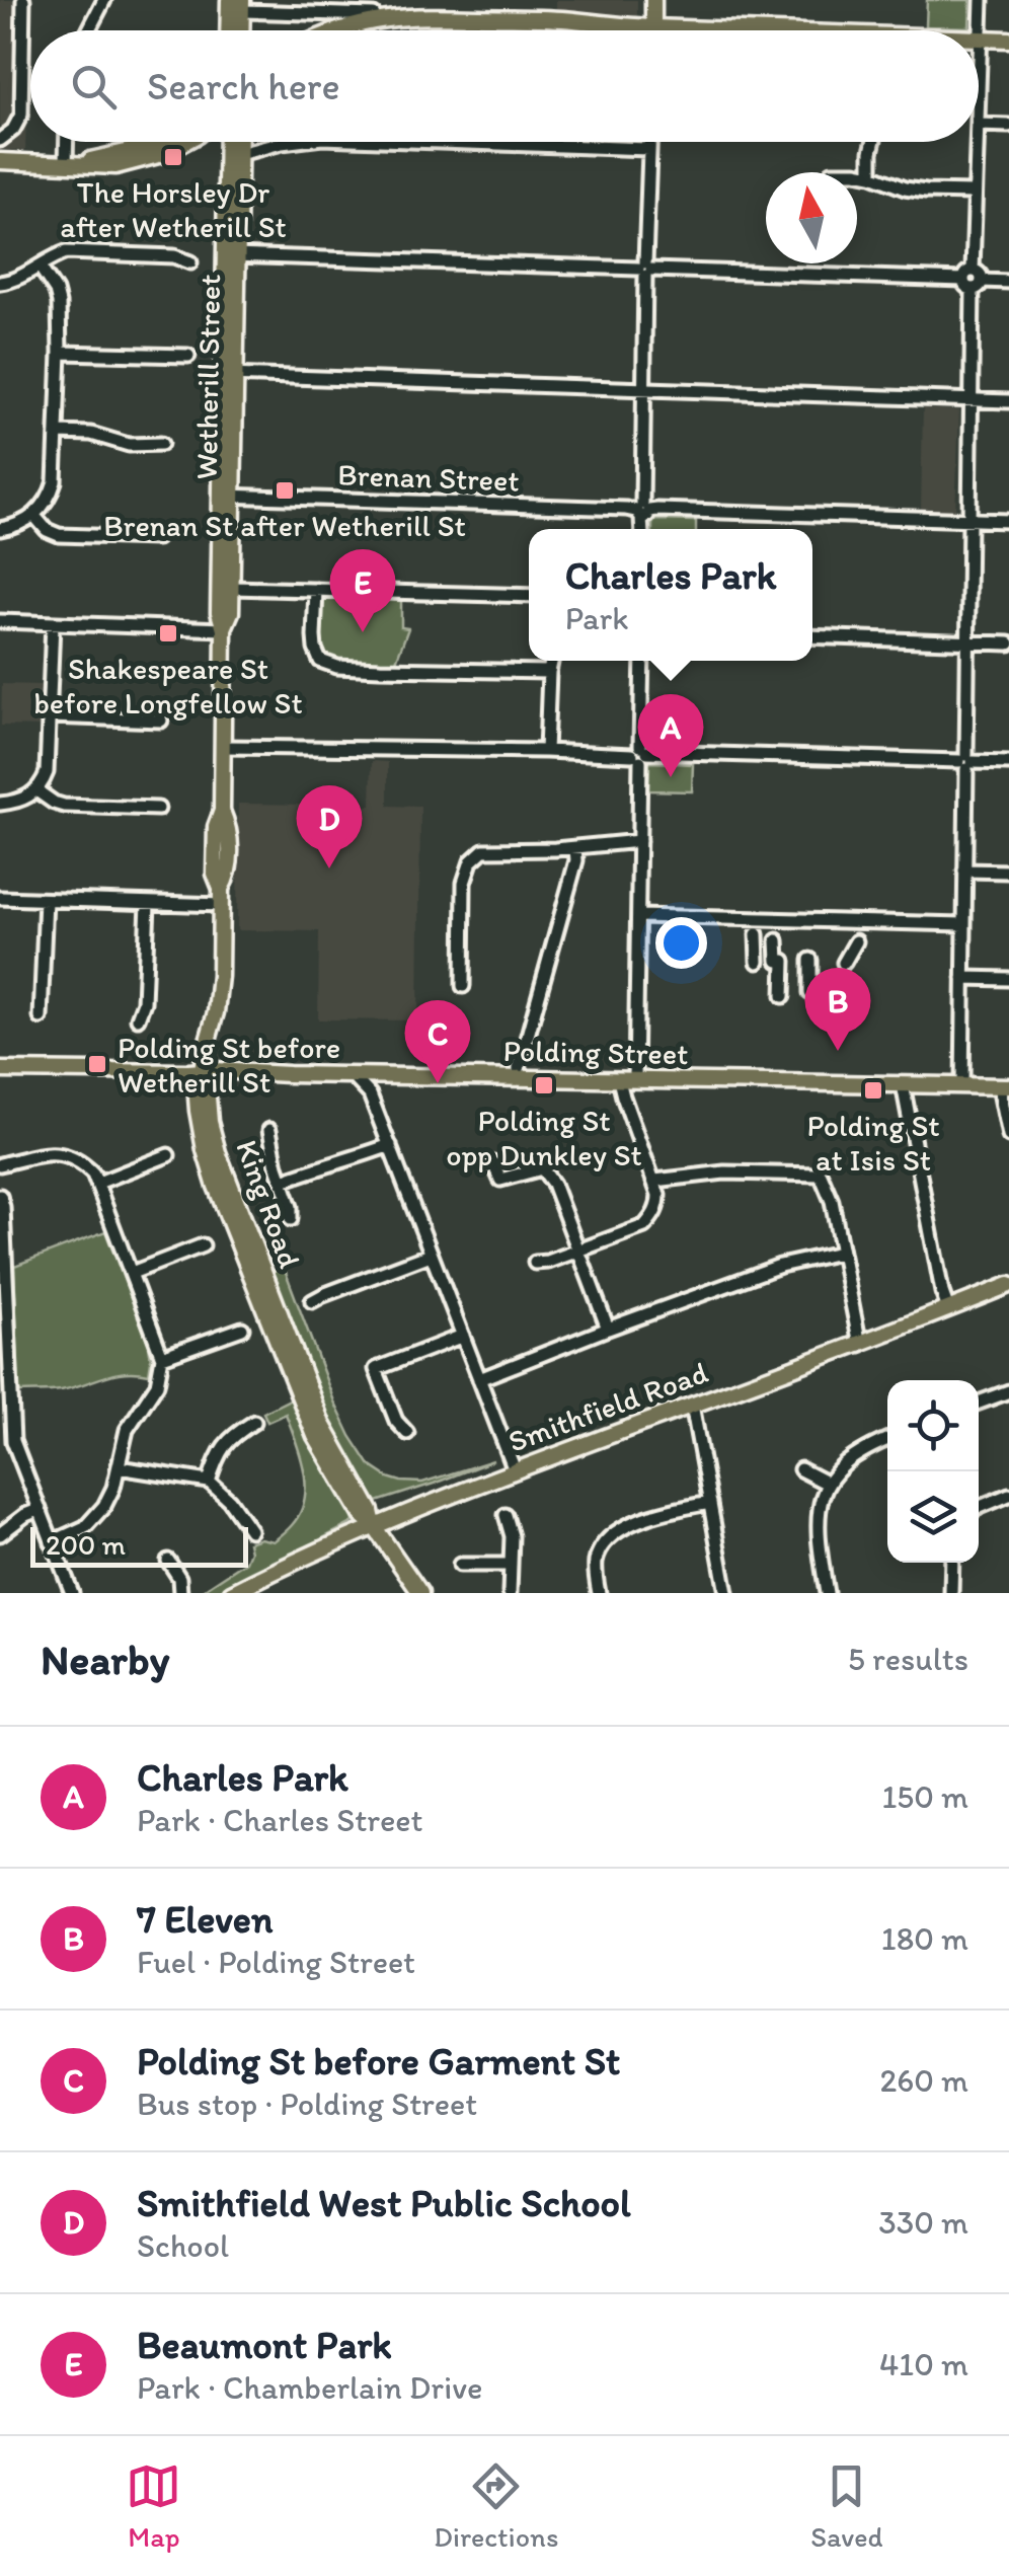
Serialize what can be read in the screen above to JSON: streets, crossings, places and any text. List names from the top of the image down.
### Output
{
  "streets": {
    "main road": [
      "Wetherill Street",
      "Polding Street",
      "King Road",
      "Smithfield Road"
    ],
    "street": ["Brenan Street"]
  },
  "crossings": [
    ["Wetherill Street", "Brenan Street"],
    ["Wetherill Street", "Polding Street"],
    ["Wetherill Street", "King Road"],
    ["Polding Street", "King Road"],
    ["King Road", "Smithfield Road"]
  ],
  "places": {
    "transit": [
      "The Horsley Dr after Wetherill St",
      "Brenan St after Wetherill St",
      "Shakespeare St before Longfellow St",
      "Polding St before Wetherill St",
      "Polding St opp Dunkley St",
      "Polding St at Isis St"
    ]
  },
  "scale_bar": "200 m",
  "north": "top",
  "page": {
    "search": "Search here",
    "popup": ["Charles Park", "Park"],
    "pins": [
      "E",
      "A",
      "D",
      "B",
      "C"
    ],
    "scale": "200 m",
    "heading": ["Nearby", "5 results"],
    "list": [
      {
        "mark": "A",
        "name": "Charles Park",
        "note": "Park · Charles Street",
        "value": "150 m"
      },
      {
        "mark": "B",
        "name": "7 Eleven",
        "note": "Fuel · Polding Street",
        "value": "180 m"
      },
      {
        "mark": "C",
        "name": "Polding St before Garment St",
        "note": "Bus stop · Polding Street",
        "value": "260 m"
      },
      {
        "mark": "D",
        "name": "Smithfield West Public School",
        "note": "School",
        "value": "330 m"
      },
      {
        "mark": "E",
        "name": "Beaumont Park",
        "note": "Park · Chamberlain Drive",
        "value": "410 m"
      }
    ],
    "nav": ["Map", "Directions", "Saved"]
  }
}
